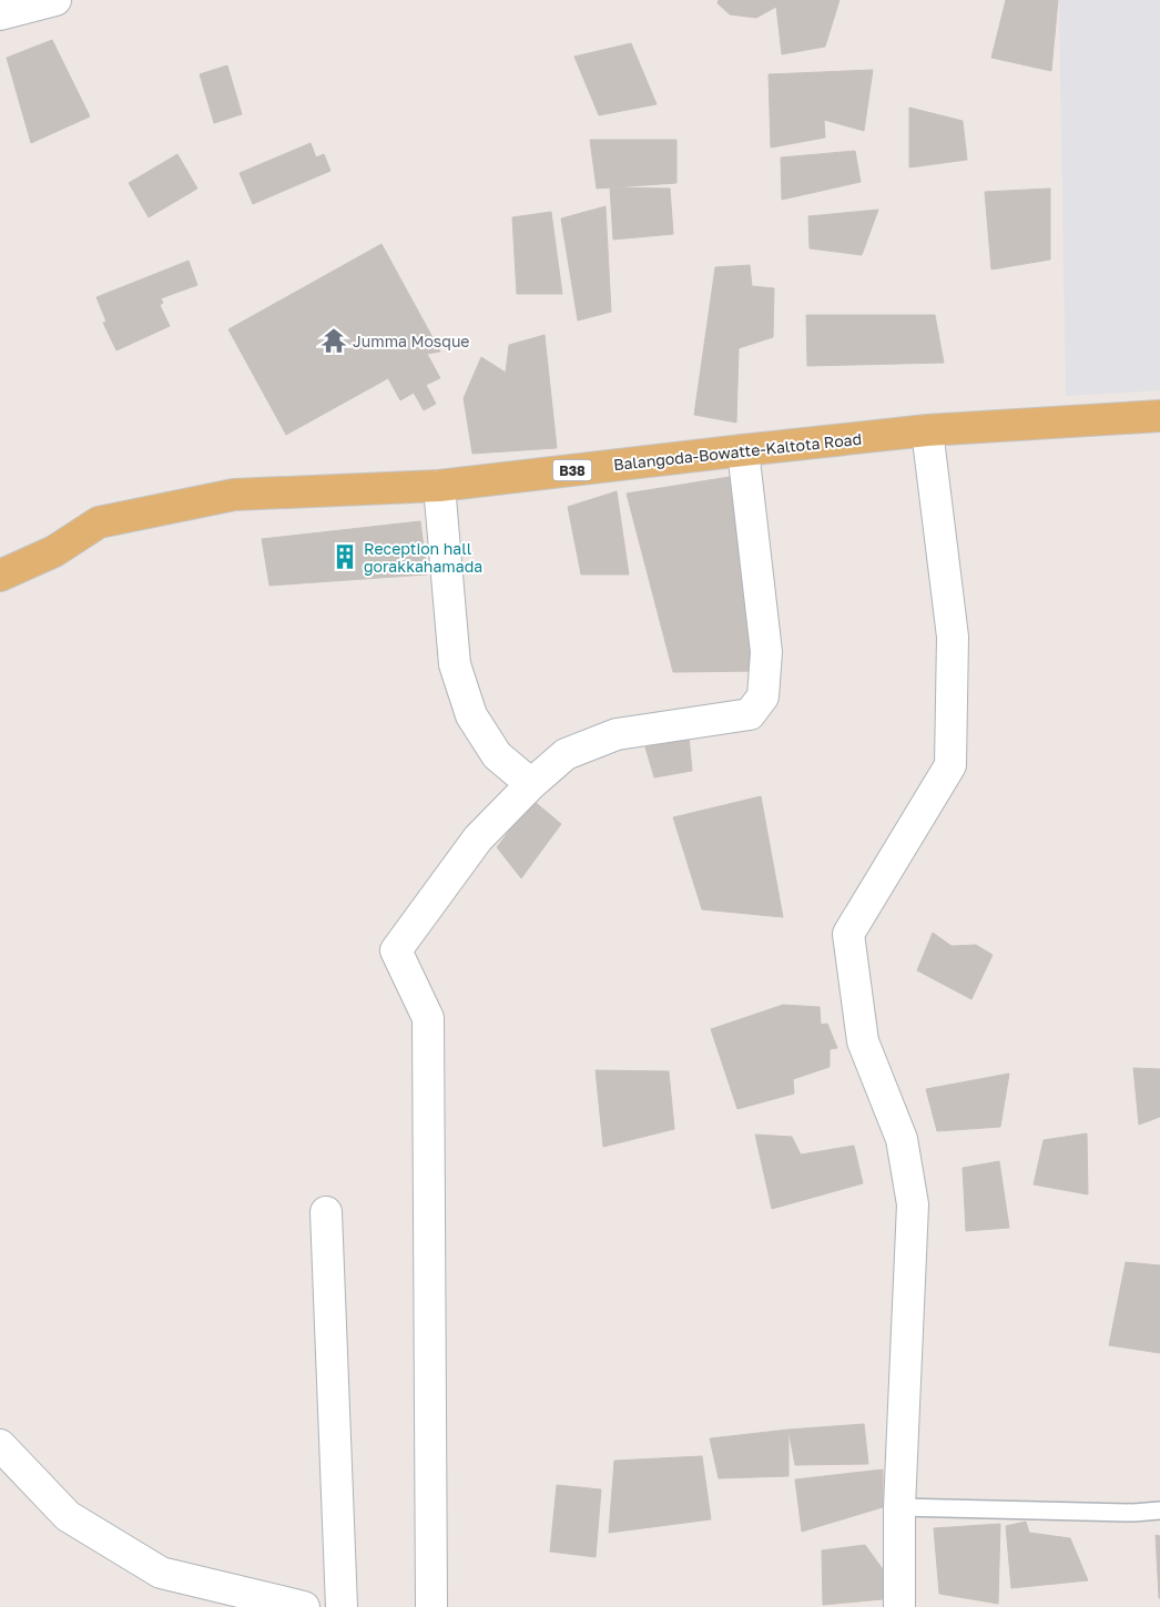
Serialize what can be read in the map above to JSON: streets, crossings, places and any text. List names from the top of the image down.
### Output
{
  "streets": {
    "main road": ["Balangoda-Bowatte-Kaltota Road", "B38"]
  },
  "places": {
    "temple": ["Jumma Mosque"],
    "building": ["Reception hall gorakkahamada"]
  }
}
